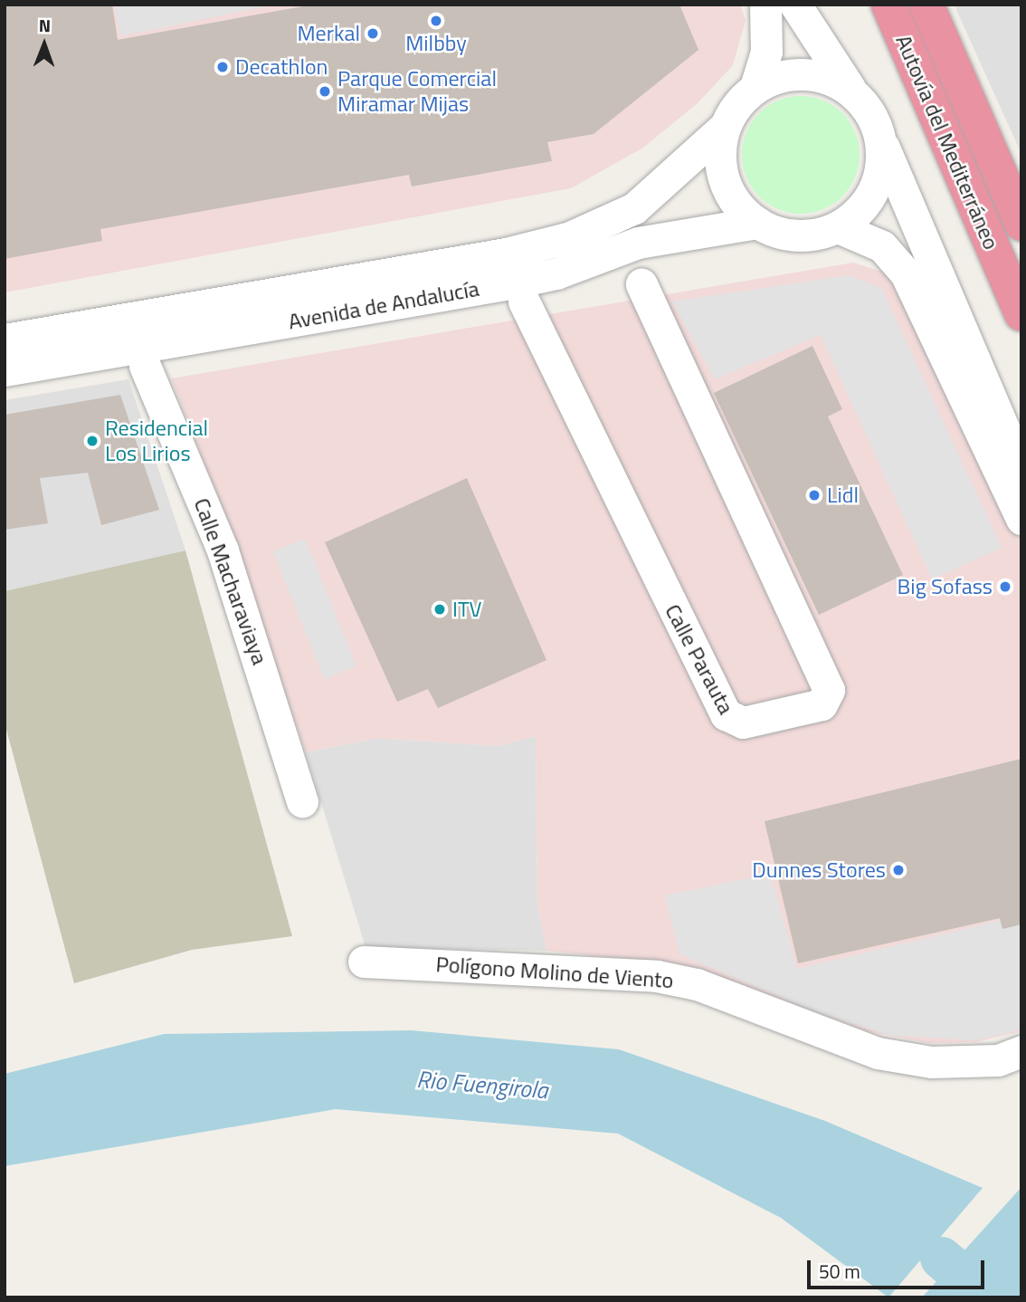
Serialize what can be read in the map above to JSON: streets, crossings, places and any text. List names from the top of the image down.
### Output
{
  "streets": {
    "highway": ["Autovía del Mediterráneo"],
    "street": [
      "Avenida de Andalucía",
      "Calle Macharaviaya",
      "Calle Parauta",
      "Polígono Molino de Viento"
    ]
  },
  "water": ["Rio Fuengirola"],
  "places": [
    "Milbby",
    "Merkal",
    "Decathlon",
    "Parque Comercial Miramar Mijas",
    "Residencial Los Lirios",
    "Lidl",
    "Big Sofass",
    "ITV",
    "Dunnes Stores"
  ],
  "scale_bar": "50 m",
  "north": "top"
}
